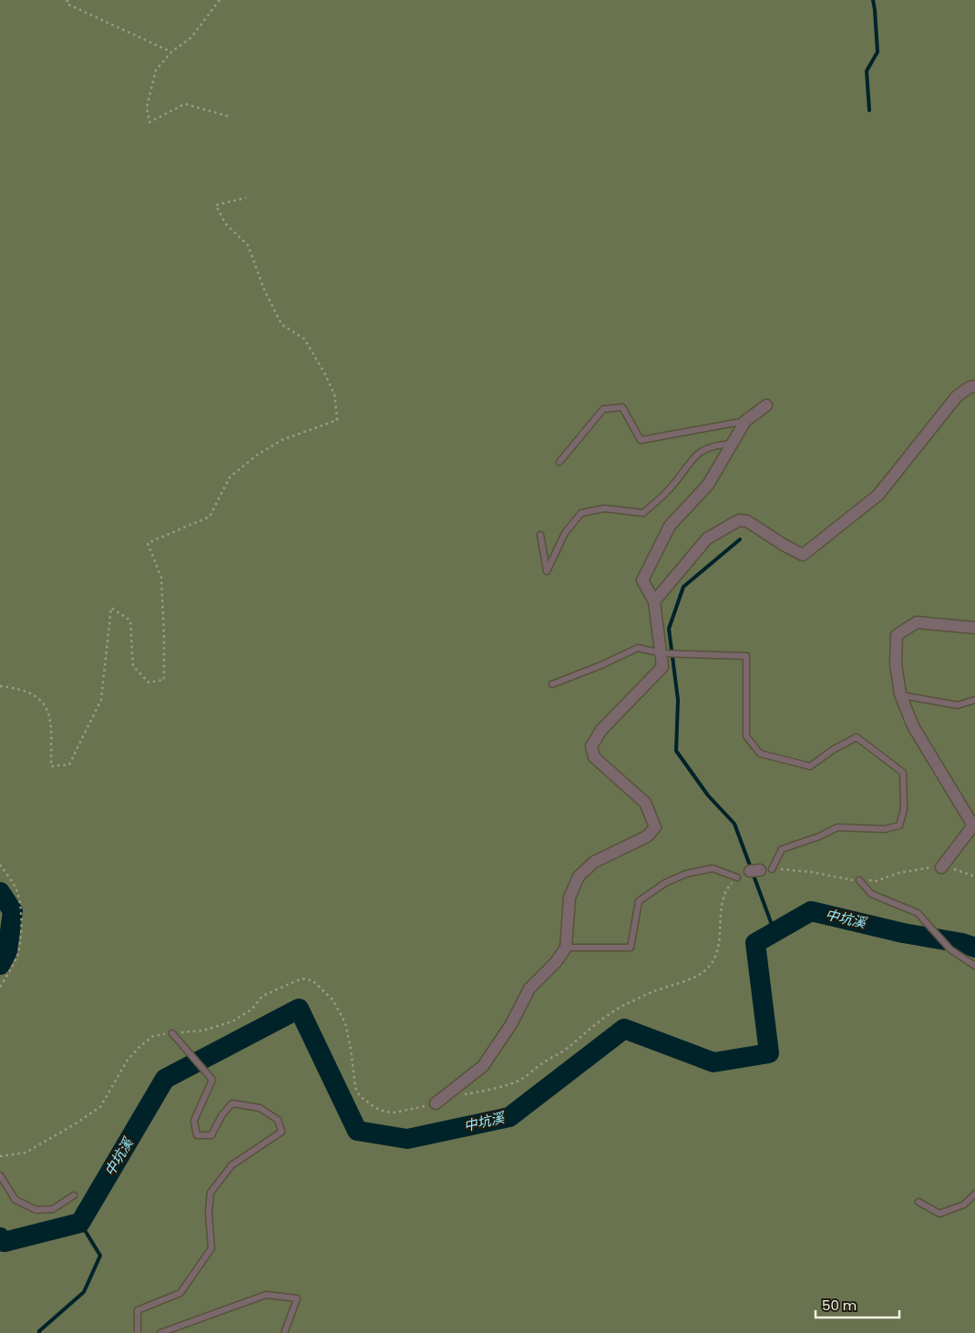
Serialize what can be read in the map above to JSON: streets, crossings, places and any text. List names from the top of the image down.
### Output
{
  "water": ["中坑溪"],
  "scale_bar": "50 m"
}
